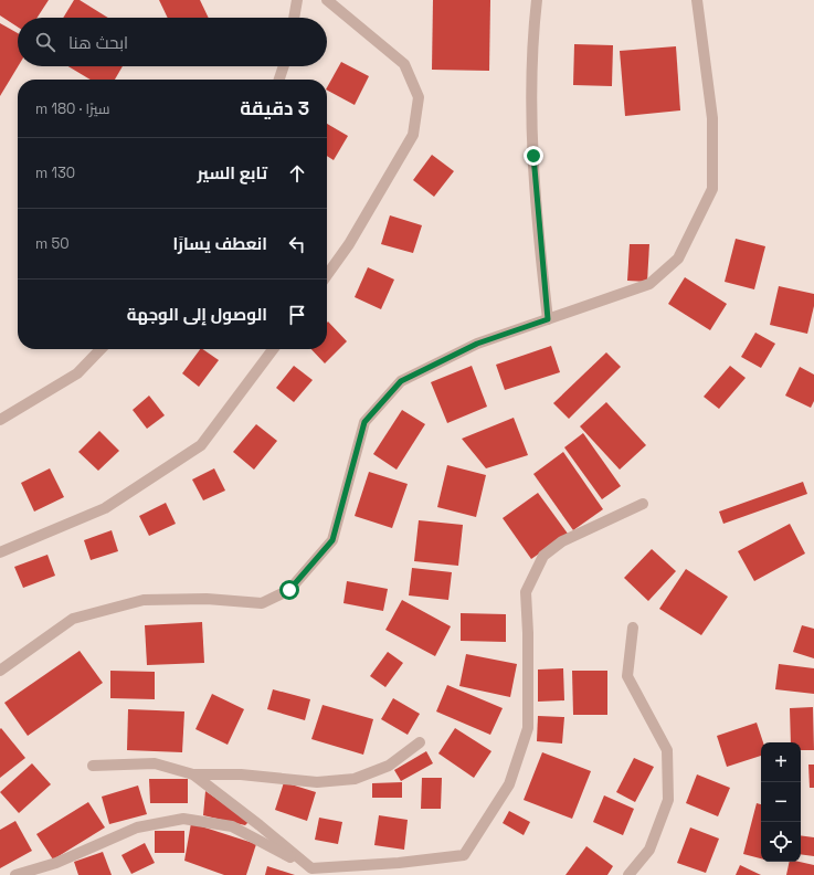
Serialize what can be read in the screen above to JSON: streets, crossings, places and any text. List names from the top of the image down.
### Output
{
  "page": {
    "search": "ابحث هنا",
    "heading": ["3 دقيقة", "سيرًا · 180 m"],
    "list": [
      ["تابع السير", "130 m"],
      ["انعطف يسارًا", "50 m"],
      "الوصول إلى الوجهة"
    ],
    "map_buttons": ["+", "−"]
  }
}
